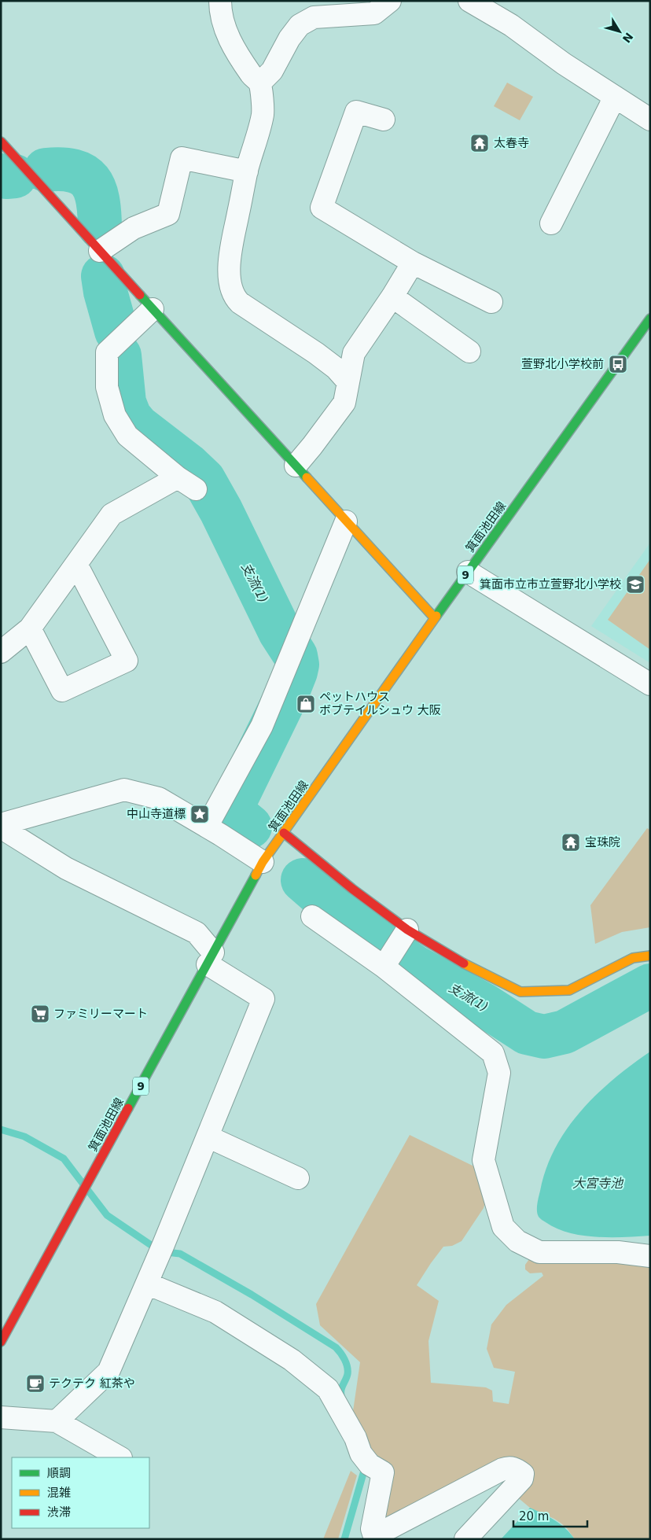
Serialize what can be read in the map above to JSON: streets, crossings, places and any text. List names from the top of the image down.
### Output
{
  "streets": {
    "main road": ["箕面池田線", "9"]
  },
  "water": ["支流(1)", "大宮寺池"],
  "places": {
    "temple": ["太春寺", "宝珠院"],
    "bus stop": ["萱野北小学校前"],
    "school or university": ["箕面市立市立萱野北小学校"],
    "shop": ["ペットハウス ボブテイルシュウ 大阪"],
    "place": ["中山寺道標"],
    "supermarket": ["ファミリーマート"],
    "cafe": ["テクテク 紅茶や"]
  },
  "legend": ["順調", "混雑", "渋滞"],
  "scale_bar": "20 m",
  "north": "bottom right"
}
